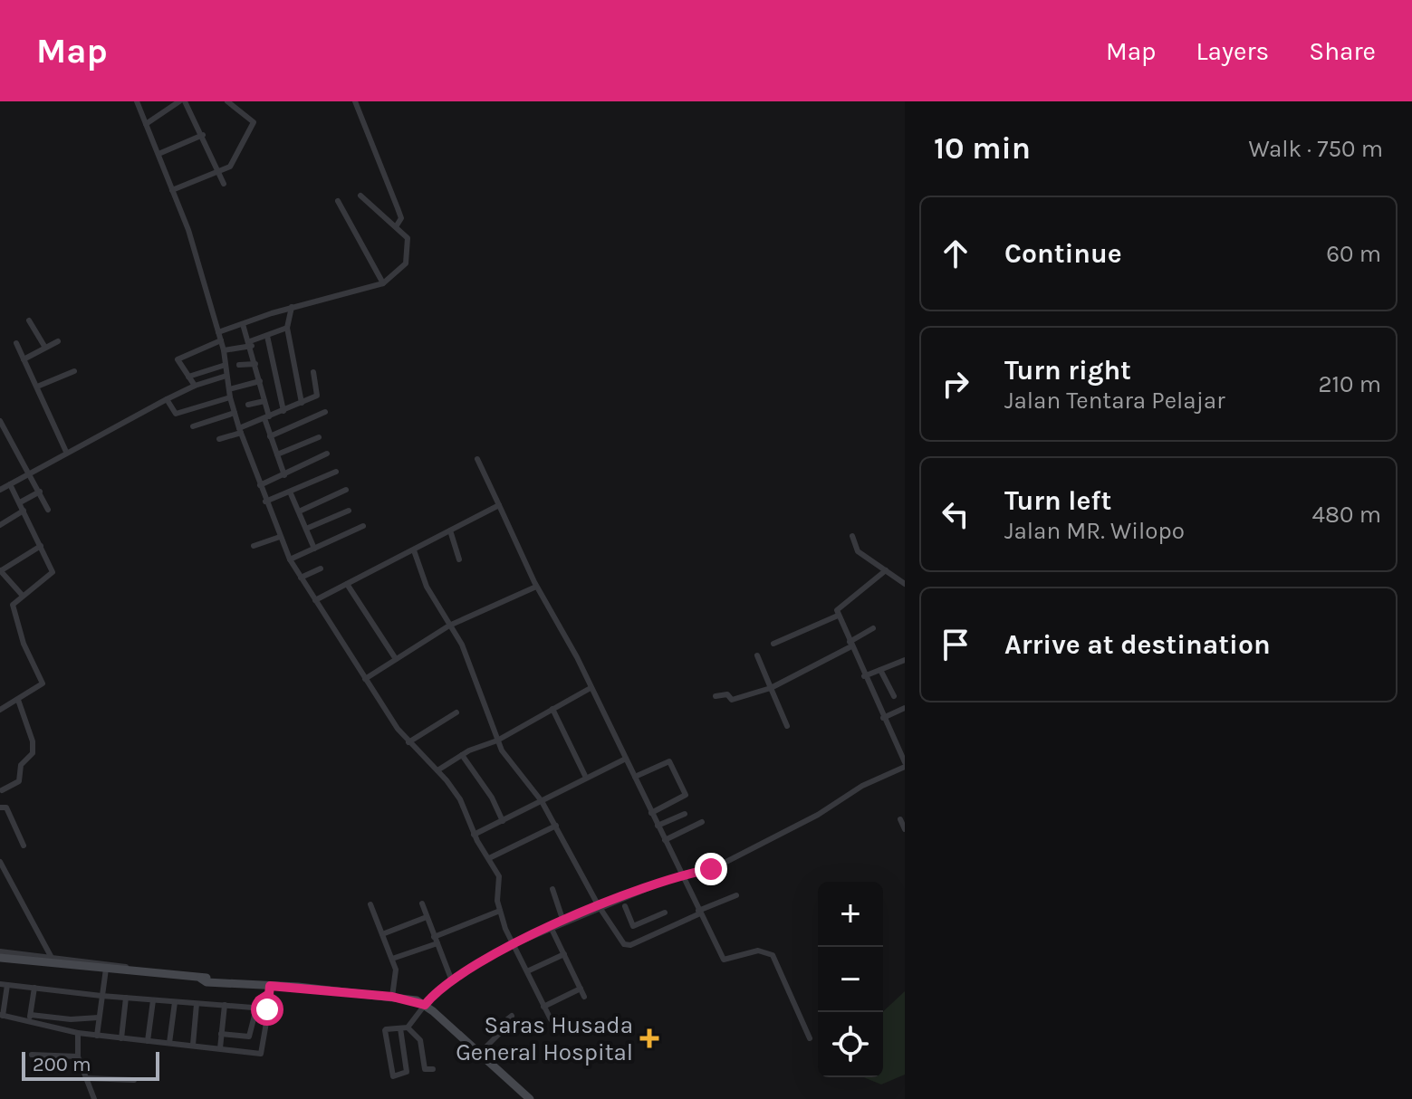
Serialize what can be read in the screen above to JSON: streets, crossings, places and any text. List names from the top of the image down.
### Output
{
  "places": {
    "health": ["Saras Husada General Hospital"]
  },
  "scale_bar": "200 m",
  "page": {
    "header": "Map",
    "nav": ["Map", "Layers", "Share"],
    "heading": ["10 min", "Walk · 750 m"],
    "list": [
      ["Continue", "60 m"],
      ["Turn right", "Jalan Tentara Pelajar", "210 m"],
      ["Turn left", "Jalan MR. Wilopo", "480 m"],
      "Arrive at destination"
    ],
    "map_buttons": ["+", "−"],
    "scale": "200 m"
  }
}
